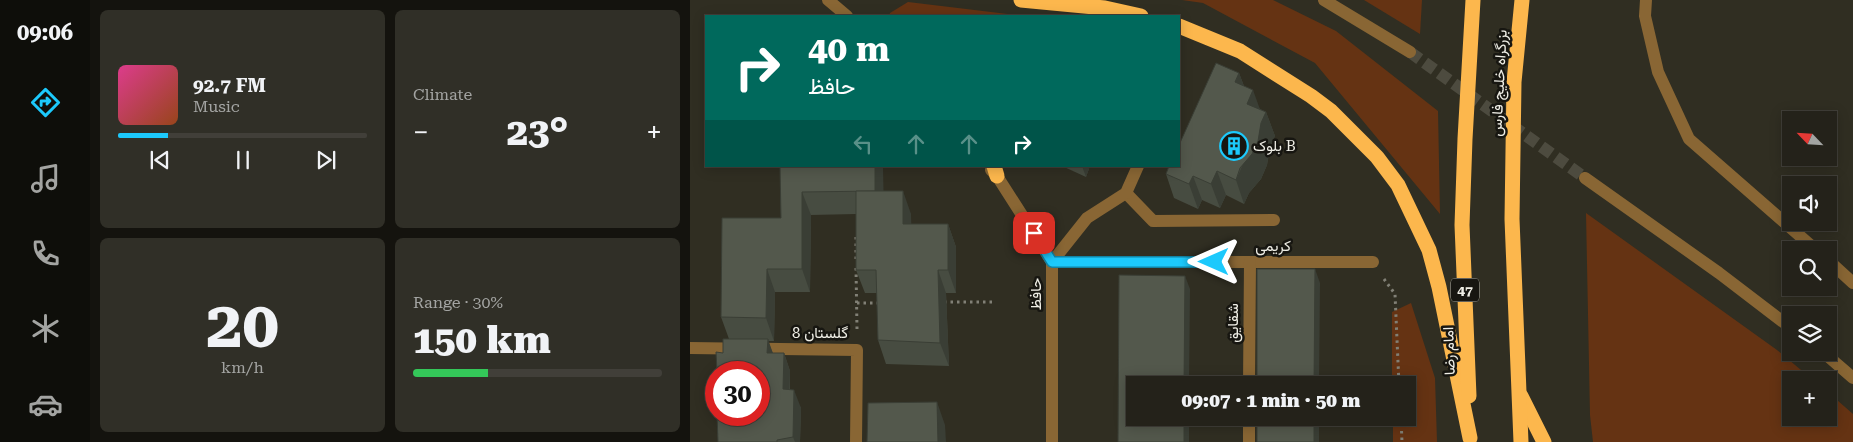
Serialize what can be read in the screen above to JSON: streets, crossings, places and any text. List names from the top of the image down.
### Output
{
  "streets": {
    "highway": ["بزرگراه خلیج فارس", "47", "امام رضا"],
    "street": [
      "کریمی",
      "حافظ",
      "شقایق",
      "گلستان 8"
    ]
  },
  "crossings": [
    ["بزرگراه خلیج فارس", "امام رضا"],
    ["کریمی", "حافظ"],
    ["کریمی", "شقایق"]
  ],
  "places": {
    "building": ["بلوک B"]
  },
  "north": "top left",
  "page": {
    "tabs": "09:06",
    "tile": [
      "Climate",
      ["20", "km/h"],
      ["Range · 30%", "150 km"]
    ],
    "turn": ["40 m", "حافظ"],
    "song": ["92.7 FM", "Music"],
    "map_buttons": "+",
    "heat": ["−", "23°", "+"],
    "limit": "30",
    "trip": "09:07 · 1 min · 50 m"
  }
}
